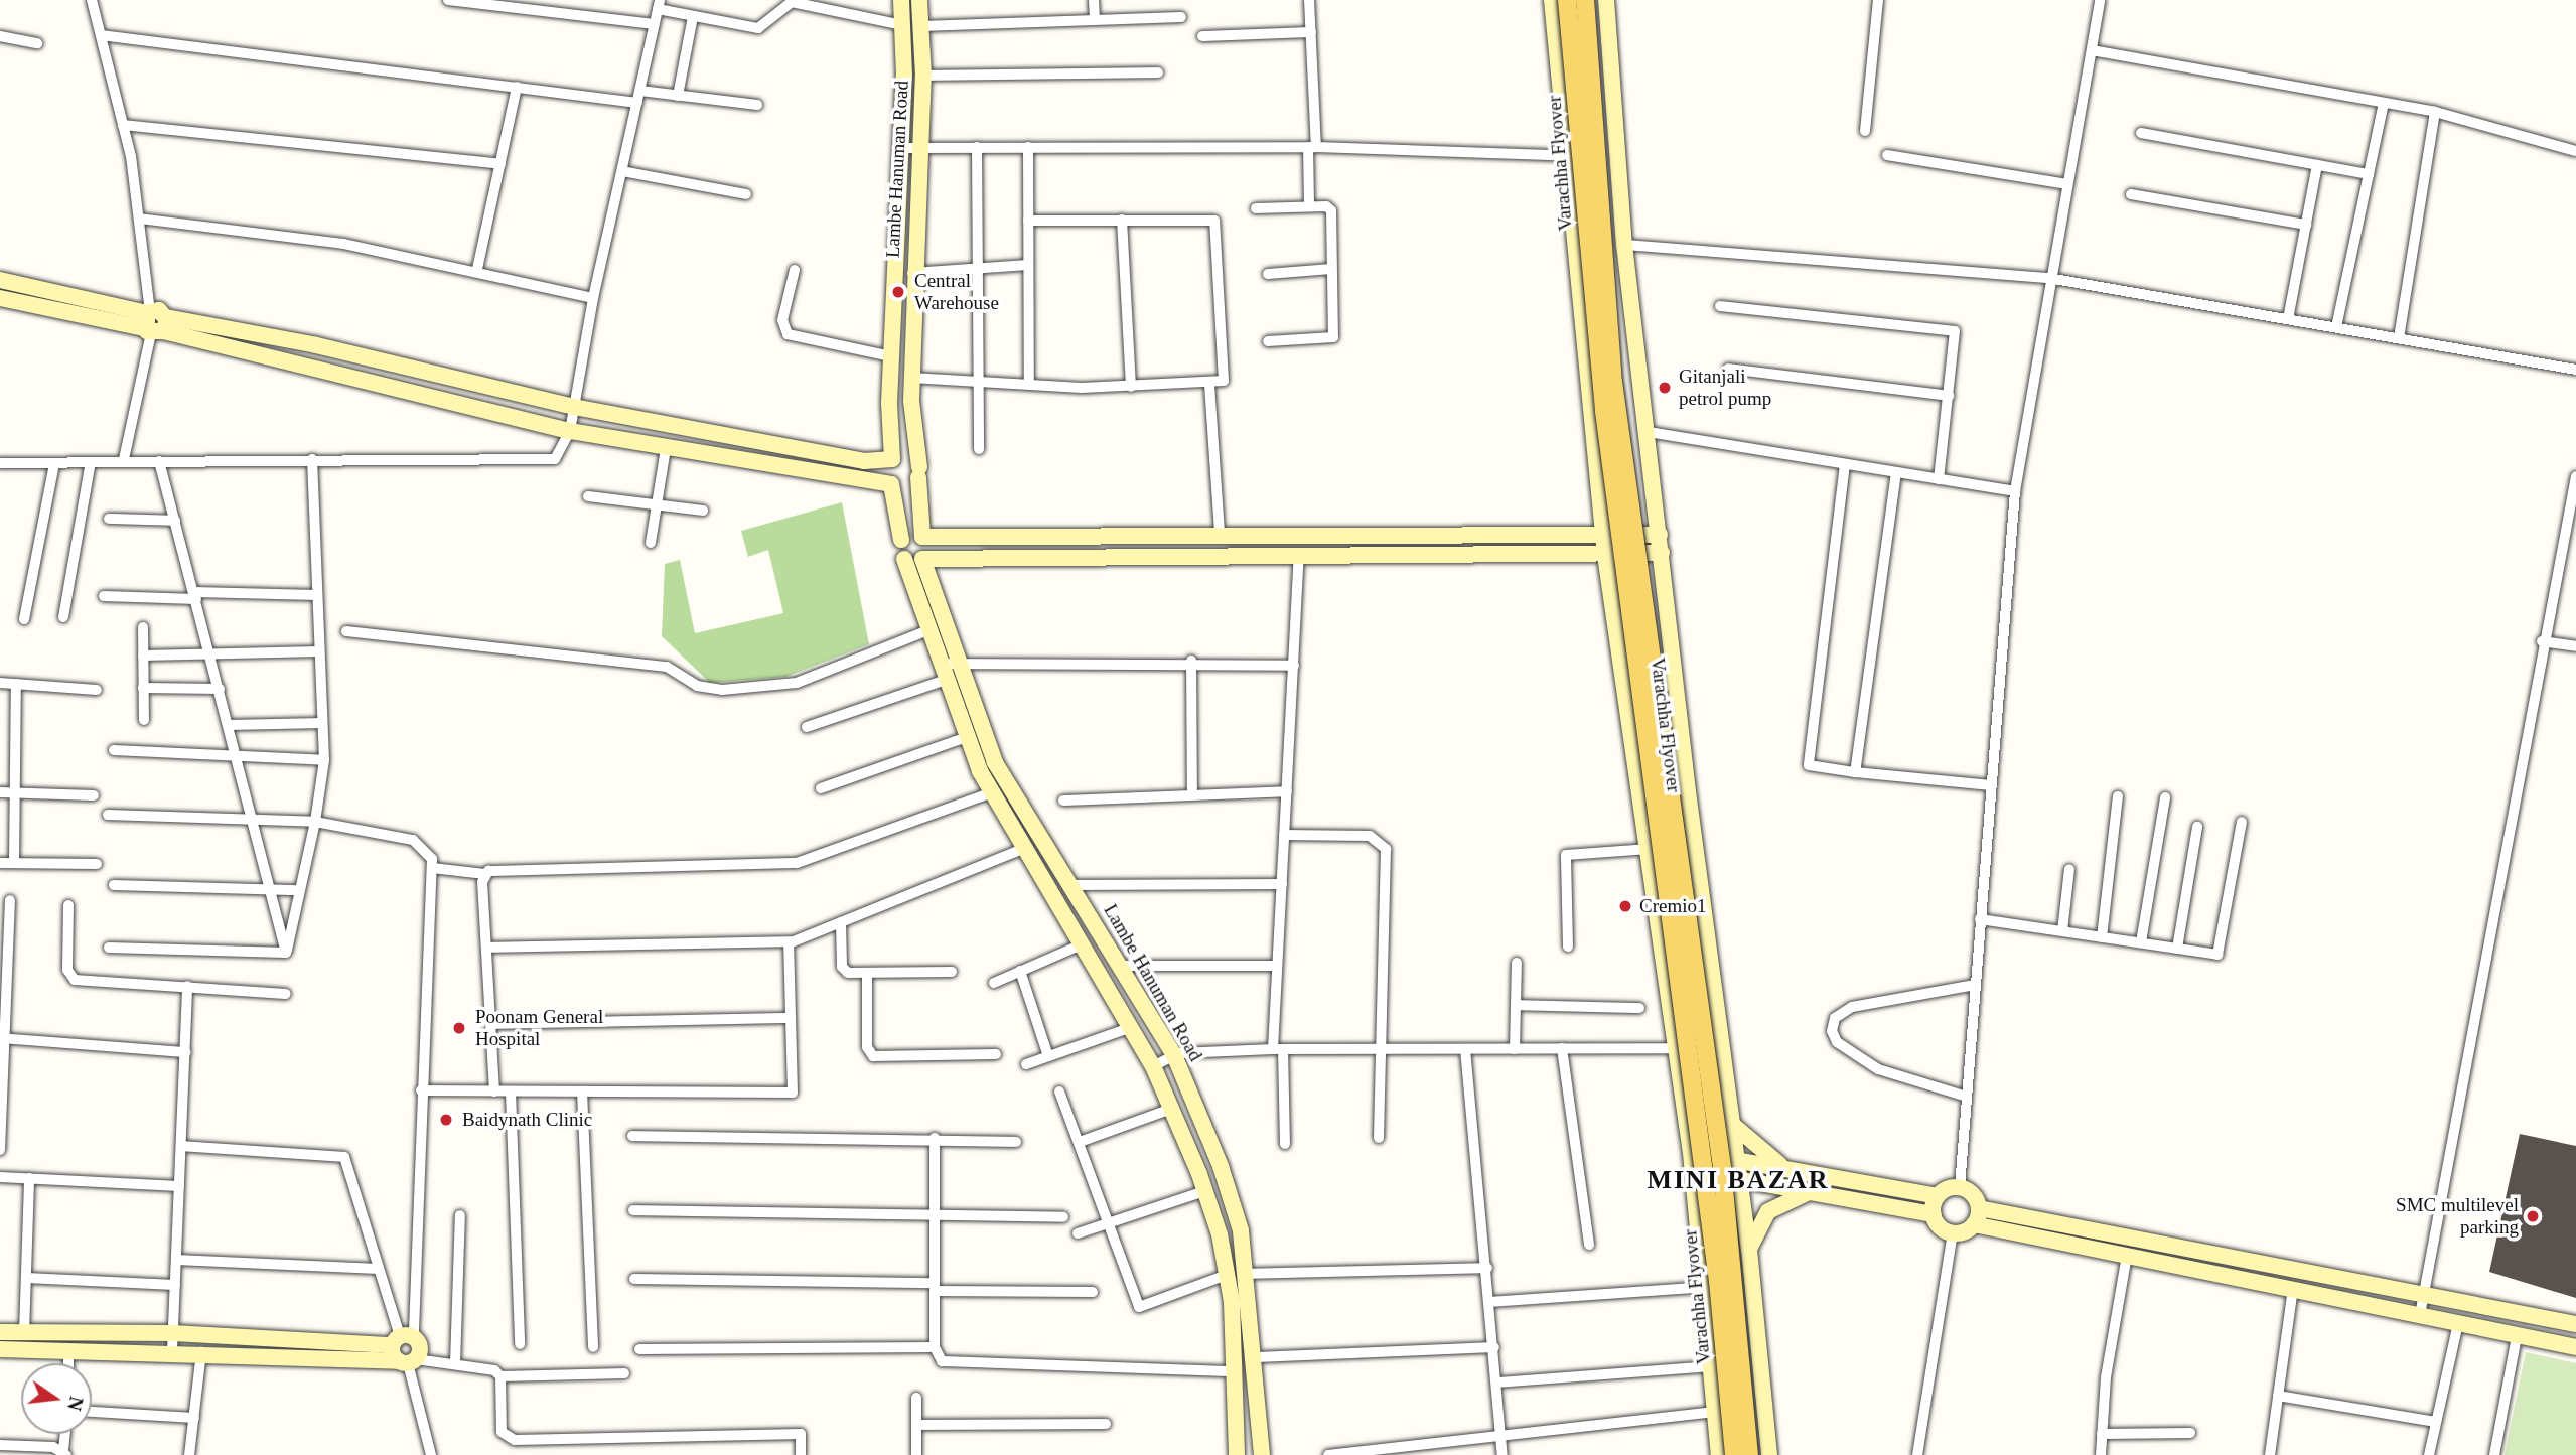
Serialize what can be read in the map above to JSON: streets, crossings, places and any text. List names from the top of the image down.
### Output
{
  "streets": {
    "main road": ["Varachha Flyover"],
    "street": ["Lambe Hanuman Road"]
  },
  "districts": ["MINI BAZAR"],
  "places": [
    "Central Warehouse",
    "Gitanjali petrol pump",
    "Cremio1",
    "Poonam General Hospital",
    "Baidynath Clinic",
    "SMC multilevel parking"
  ],
  "north": "right"
}
